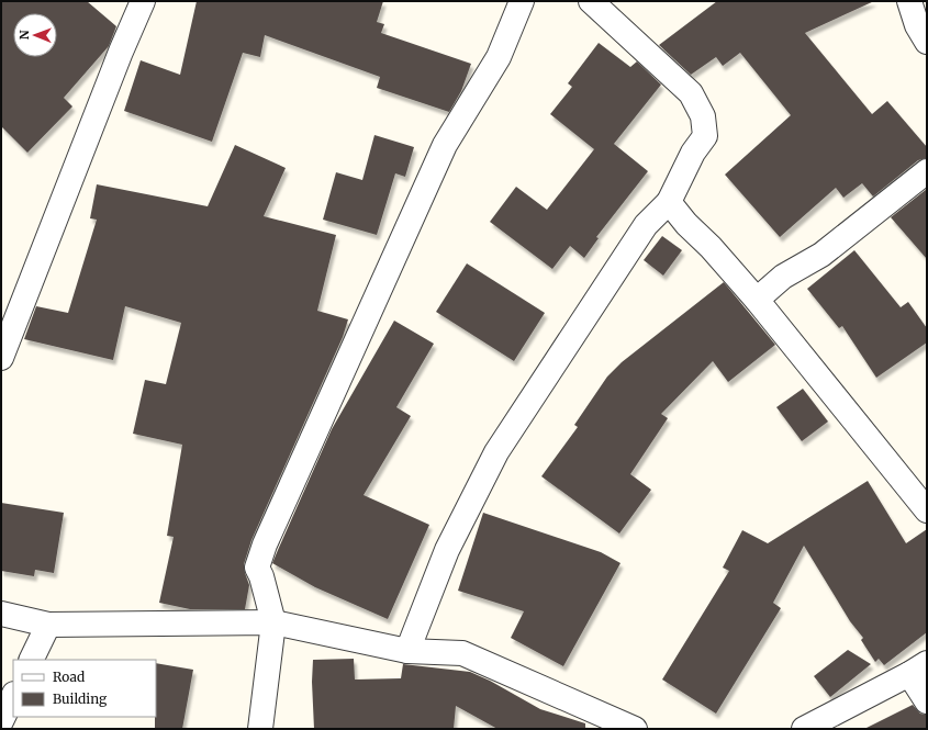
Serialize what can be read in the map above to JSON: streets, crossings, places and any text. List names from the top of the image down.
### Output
{
  "legend": ["Road", "Building"],
  "north": "left"
}
